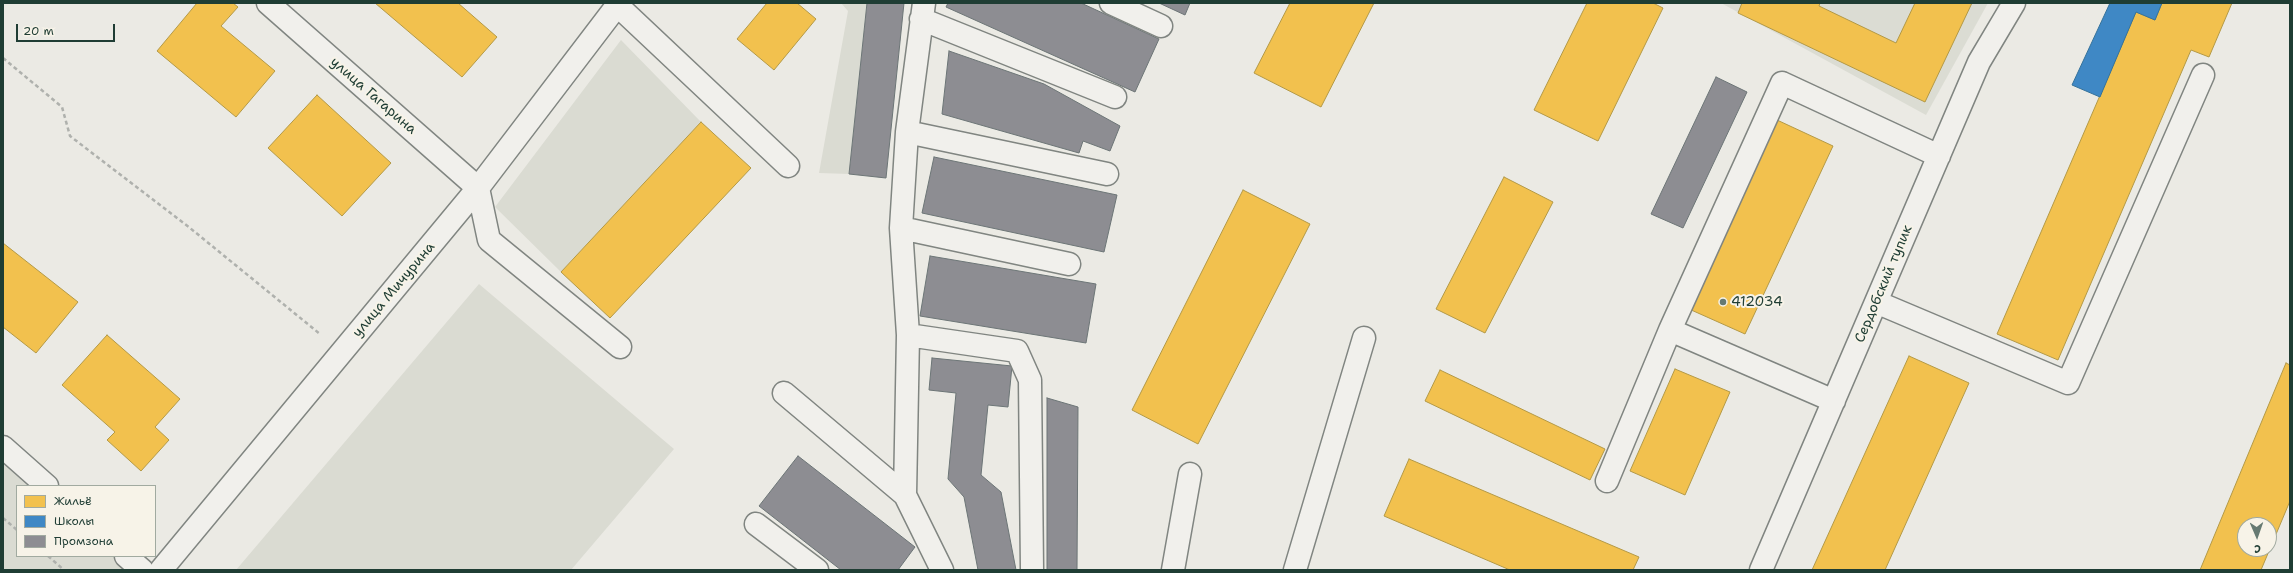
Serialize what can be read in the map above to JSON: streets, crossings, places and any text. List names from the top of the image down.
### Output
{
  "streets": {
    "street": ["улица Гагарина", "Сердобский тупик", "улица Мичурина"]
  },
  "crossings": [
    ["улица Гагарина", "улица Мичурина"]
  ],
  "places": ["412034"],
  "legend": ["Жильё", "Школы", "Промзона"],
  "scale_bar": "20 m",
  "north": "bottom"
}
